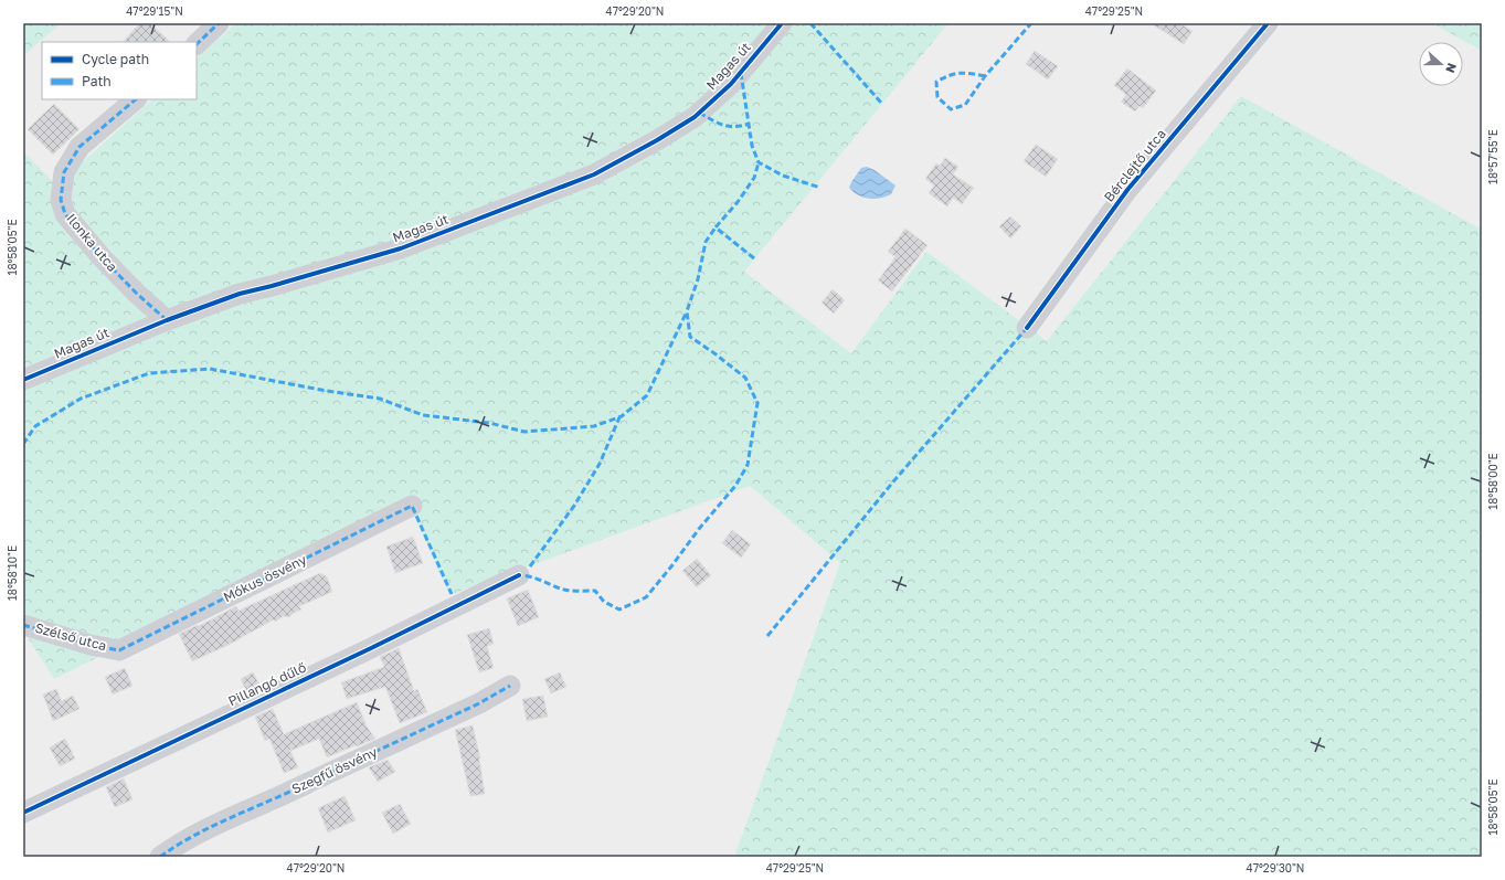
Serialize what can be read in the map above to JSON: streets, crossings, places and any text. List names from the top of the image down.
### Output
{
  "streets": {
    "street": [
      "Magas út",
      "Bérclejtő utca",
      "Ilonka utca",
      "Mókus ösvény",
      "Szélső utca",
      "Pillangó dűlő",
      "Szegfű ösvény"
    ]
  },
  "crossings": [
    ["Magas út", "Ilonka utca"],
    ["Mókus ösvény", "Szélső utca"]
  ],
  "legend": ["Cycle path", "Path"],
  "north": "right",
  "coordinates": [
    "47°29'15\"N",
    "47°29'20\"N",
    "47°29'25\"N",
    "18°57'55\"E",
    "18°58'05\"E",
    "18°58'00\"E",
    "18°58'10\"E",
    "47°29'30\"N"
  ]
}
